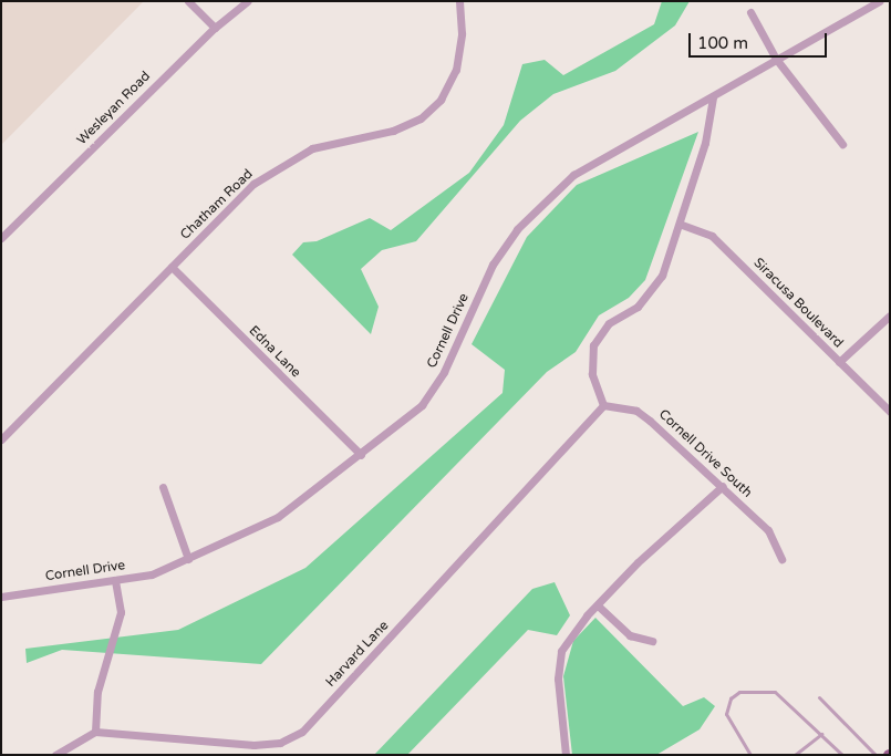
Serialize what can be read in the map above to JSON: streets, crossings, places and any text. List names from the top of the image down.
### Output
{
  "streets": {
    "street": [
      "Wesleyan Road",
      "Chatham Road",
      "Siracusa Boulevard",
      "Cornell Drive",
      "Edna Lane",
      "Cornell Drive South",
      "Harvard Lane"
    ]
  },
  "crossings": [
    ["Chatham Road", "Edna Lane"],
    ["Cornell Drive", "Edna Lane"],
    ["Cornell Drive South", "Harvard Lane"]
  ],
  "scale_bar": "100 m"
}
